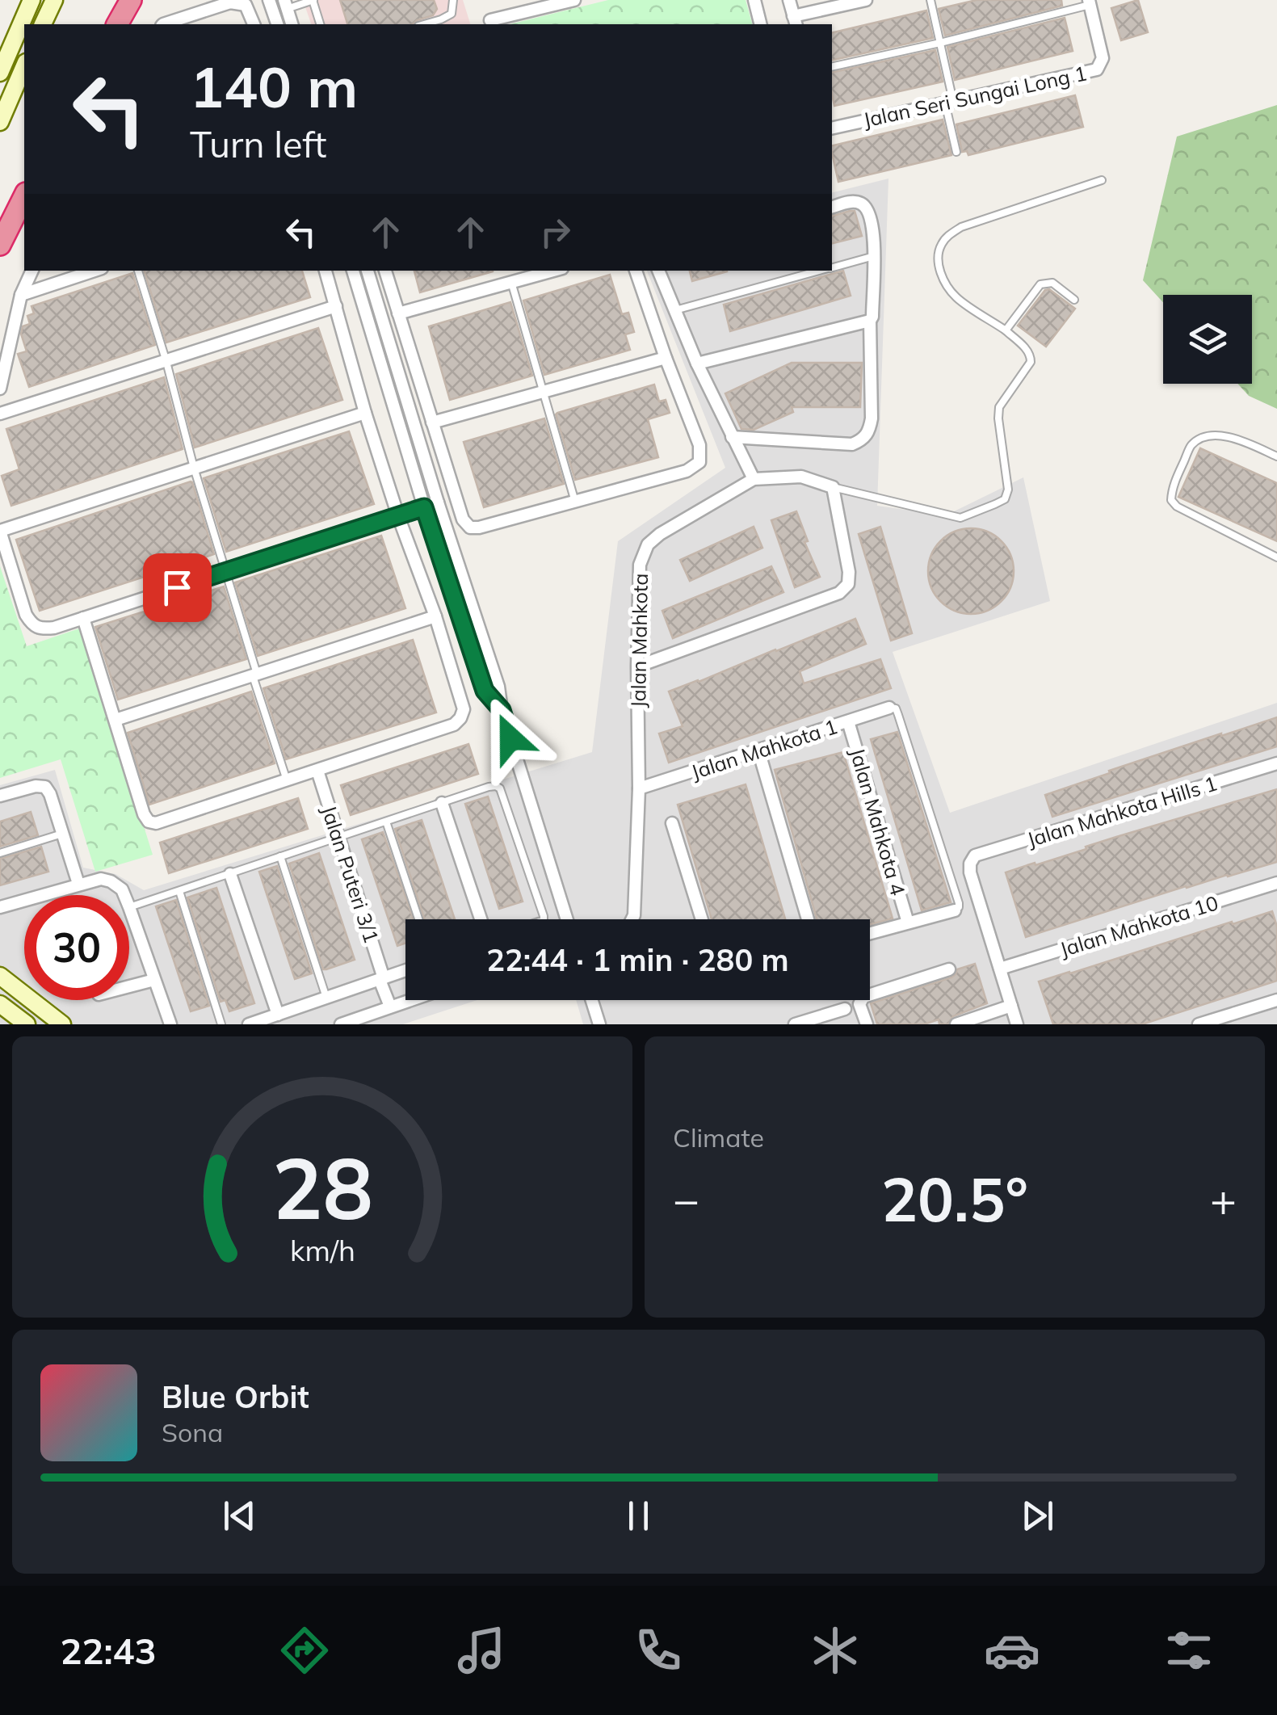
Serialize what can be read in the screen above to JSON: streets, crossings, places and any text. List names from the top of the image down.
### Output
{
  "streets": {
    "street": [
      "Jalan Seri Sungai Long 1",
      "Jalan Mahkota",
      "Jalan Mahkota 1",
      "Jalan Mahkota Hills 1",
      "Jalan Mahkota 4",
      "Jalan Puteri 3/1",
      "Jalan Mahkota 10"
    ]
  },
  "crossings": [
    ["Jalan Mahkota", "Jalan Mahkota 1"],
    ["Jalan Mahkota 1", "Jalan Mahkota 4"],
    ["Jalan Mahkota Hills 1", "Jalan Mahkota 10"]
  ],
  "page": {
    "turn": ["140 m", "Turn left"],
    "limit": "30",
    "trip": "22:44 · 1 min · 280 m",
    "tile": "Climate",
    "heat": ["−", "20.5°", "+"],
    "song": ["Blue Orbit", "Sona"],
    "tabs": "22:43",
    "gauge": ["28", "km/h"]
  }
}
